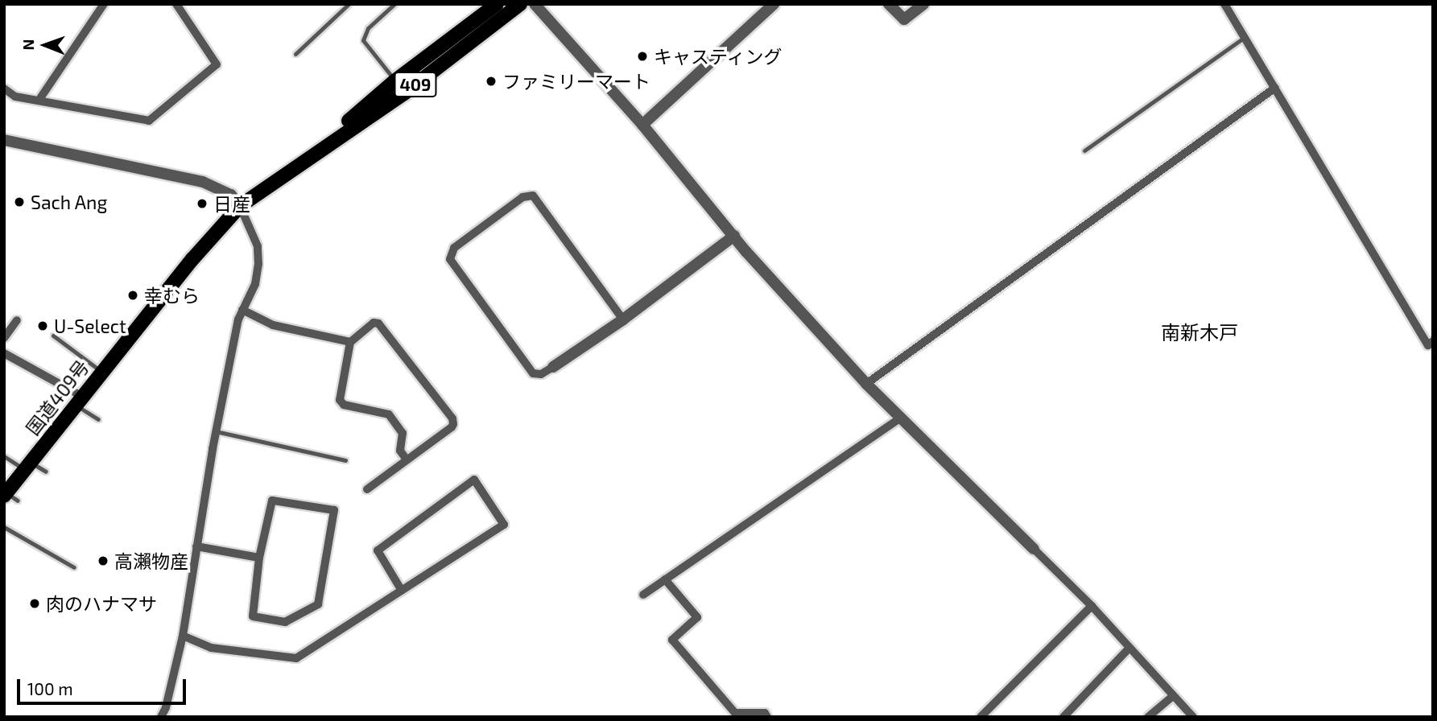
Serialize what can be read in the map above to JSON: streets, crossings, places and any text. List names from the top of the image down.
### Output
{
  "streets": {
    "highway": ["409", "国道409号"]
  },
  "districts": ["南新木戸"],
  "places": [
    "キャスティング",
    "ファミリーマート",
    "Sach Ang",
    "日産",
    "幸むら",
    "U-Select",
    "高瀨物産",
    "肉のハナマサ"
  ],
  "scale_bar": "100 m",
  "north": "left"
}
